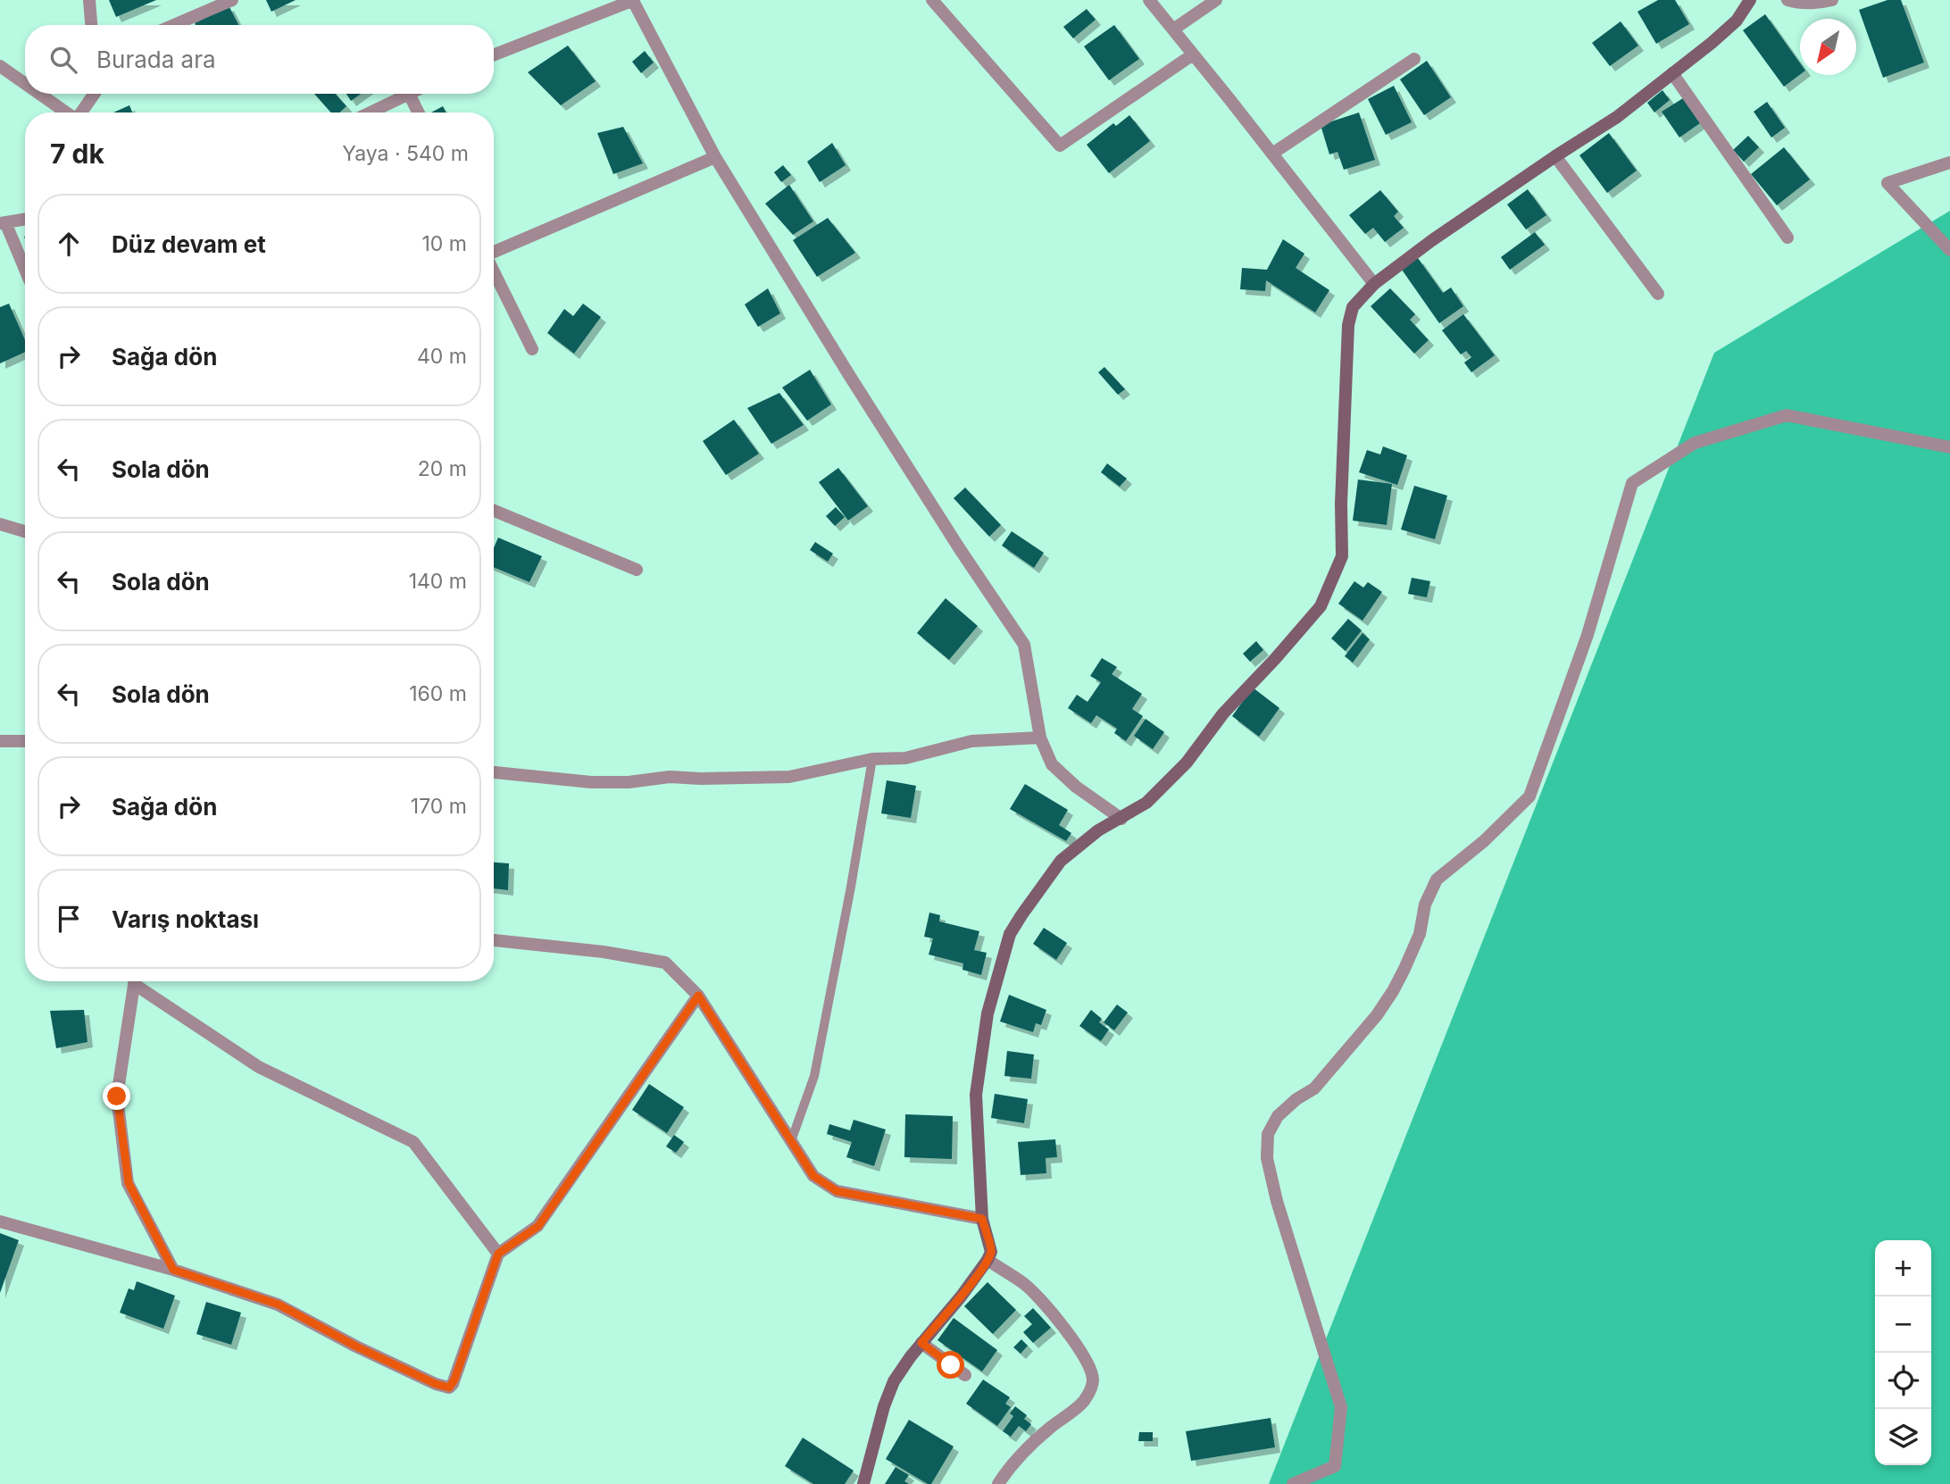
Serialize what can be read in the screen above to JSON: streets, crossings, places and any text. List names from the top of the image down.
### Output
{
  "north": "bottom left",
  "page": {
    "search": "Burada ara",
    "heading": ["7 dk", "Yaya · 540 m"],
    "list": [
      ["Düz devam et", "10 m"],
      ["Sağa dön", "40 m"],
      ["Sola dön", "20 m"],
      ["Sola dön", "140 m"],
      ["Sola dön", "160 m"],
      ["Sağa dön", "170 m"],
      "Varış noktası"
    ],
    "map_buttons": ["+", "−"]
  }
}
